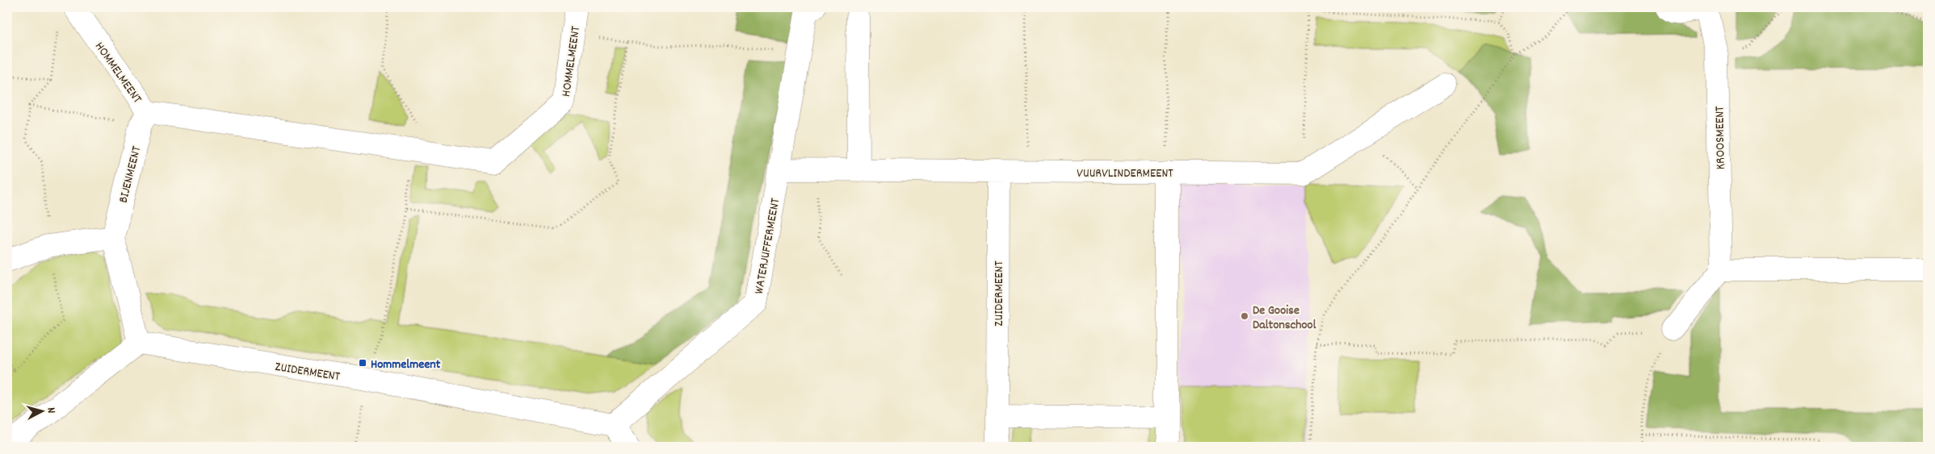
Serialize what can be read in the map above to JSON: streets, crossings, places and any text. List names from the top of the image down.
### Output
{
  "streets": {
    "street": [
      "HOMMELMEENT",
      "KROOSMEENT",
      "VUURVLINDERMEENT",
      "BIJENMEENT",
      "WATERJUFFERMEENT",
      "ZUIDERMEENT"
    ]
  },
  "crossings": [
    ["HOMMELMEENT", "BIJENMEENT"],
    ["VUURVLINDERMEENT", "WATERJUFFERMEENT"],
    ["VUURVLINDERMEENT", "ZUIDERMEENT"],
    ["BIJENMEENT", "ZUIDERMEENT"],
    ["WATERJUFFERMEENT", "ZUIDERMEENT"]
  ],
  "places": {
    "other": ["De Gooise Daltonschool"],
    "transit": ["Hommelmeent"]
  },
  "north": "right"
}
